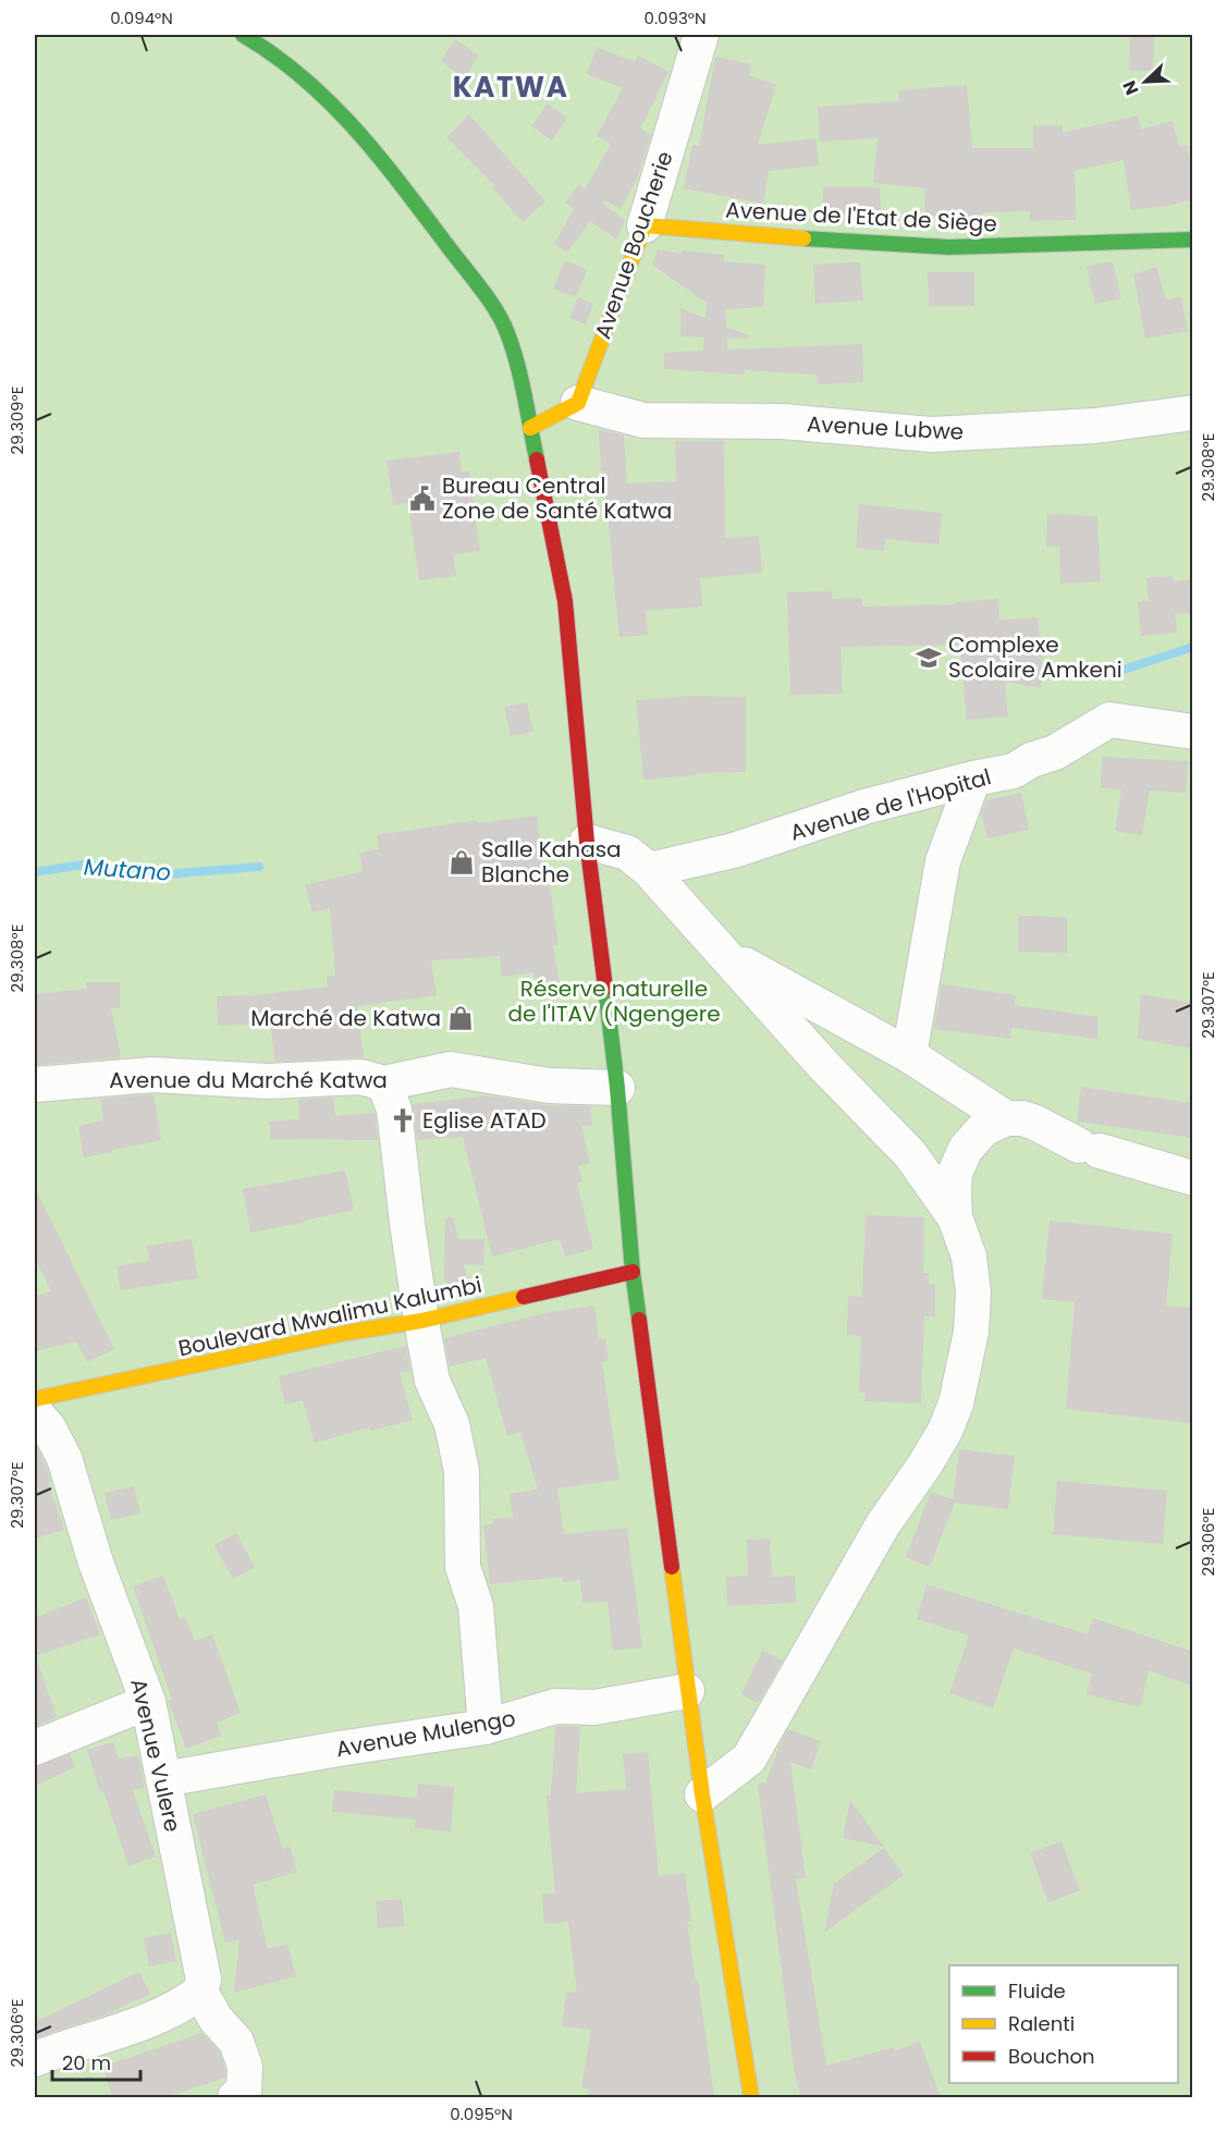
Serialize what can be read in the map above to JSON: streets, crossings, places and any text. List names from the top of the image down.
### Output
{
  "streets": {
    "main road": ["Avenue de l'Etat de Siège", "Avenue Boucherie", "Boulevard Mwalimu Kalumbi"],
    "street": [
      "Avenue Lubwe",
      "Avenue de l'Hopital",
      "Avenue du Marché Katwa",
      "Avenue Mulengo",
      "Avenue Vulere"
    ]
  },
  "crossings": [
    ["Avenue de l'Etat de Siège", "Avenue Boucherie"],
    ["Avenue Boucherie", "Avenue Lubwe"],
    ["Avenue Mulengo", "Avenue Vulere"]
  ],
  "districts": ["KATWA"],
  "water": ["Mutano"],
  "parks": ["Réserve naturelle de l'ITAV (Ngengere"],
  "places": {
    "public building": ["Bureau Central Zone de Santé Katwa"],
    "school or university": ["Complexe Scolaire Amkeni"],
    "shop": ["Salle Kahasa Blanche", "Marché de Katwa"],
    "church": ["Eglise ATAD"]
  },
  "legend": ["Fluide", "Ralenti", "Bouchon"],
  "scale_bar": "20 m",
  "north": "bottom left",
  "coordinates": [
    "0.094°N",
    "0.093°N",
    "29.309°E",
    "29.308°E",
    "29.307°E",
    "29.306°E",
    "0.095°N"
  ]
}
